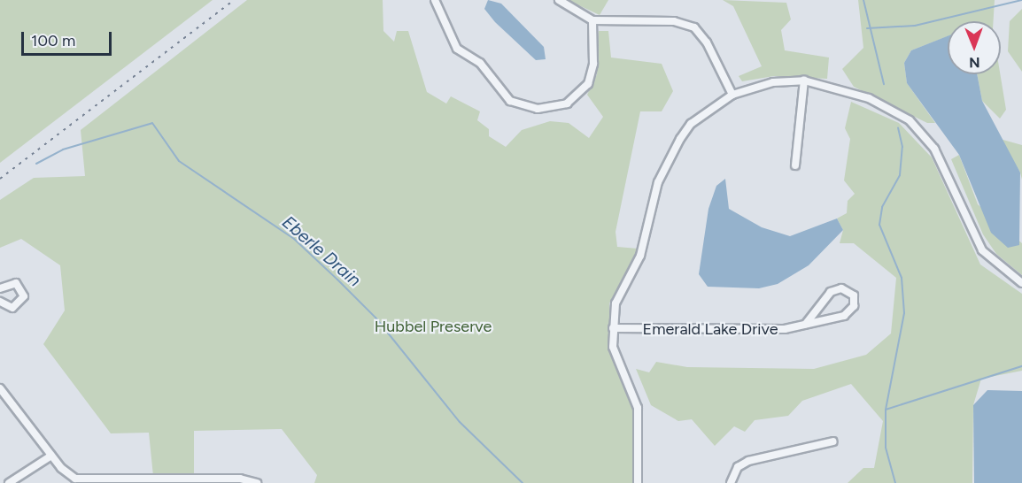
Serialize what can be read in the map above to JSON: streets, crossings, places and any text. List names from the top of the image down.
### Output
{
  "streets": {
    "street": ["Emerald Lake Drive"]
  },
  "water": ["Eberle Drain"],
  "parks": ["Hubbel Preserve"],
  "scale_bar": "100 m",
  "north": "bottom"
}
